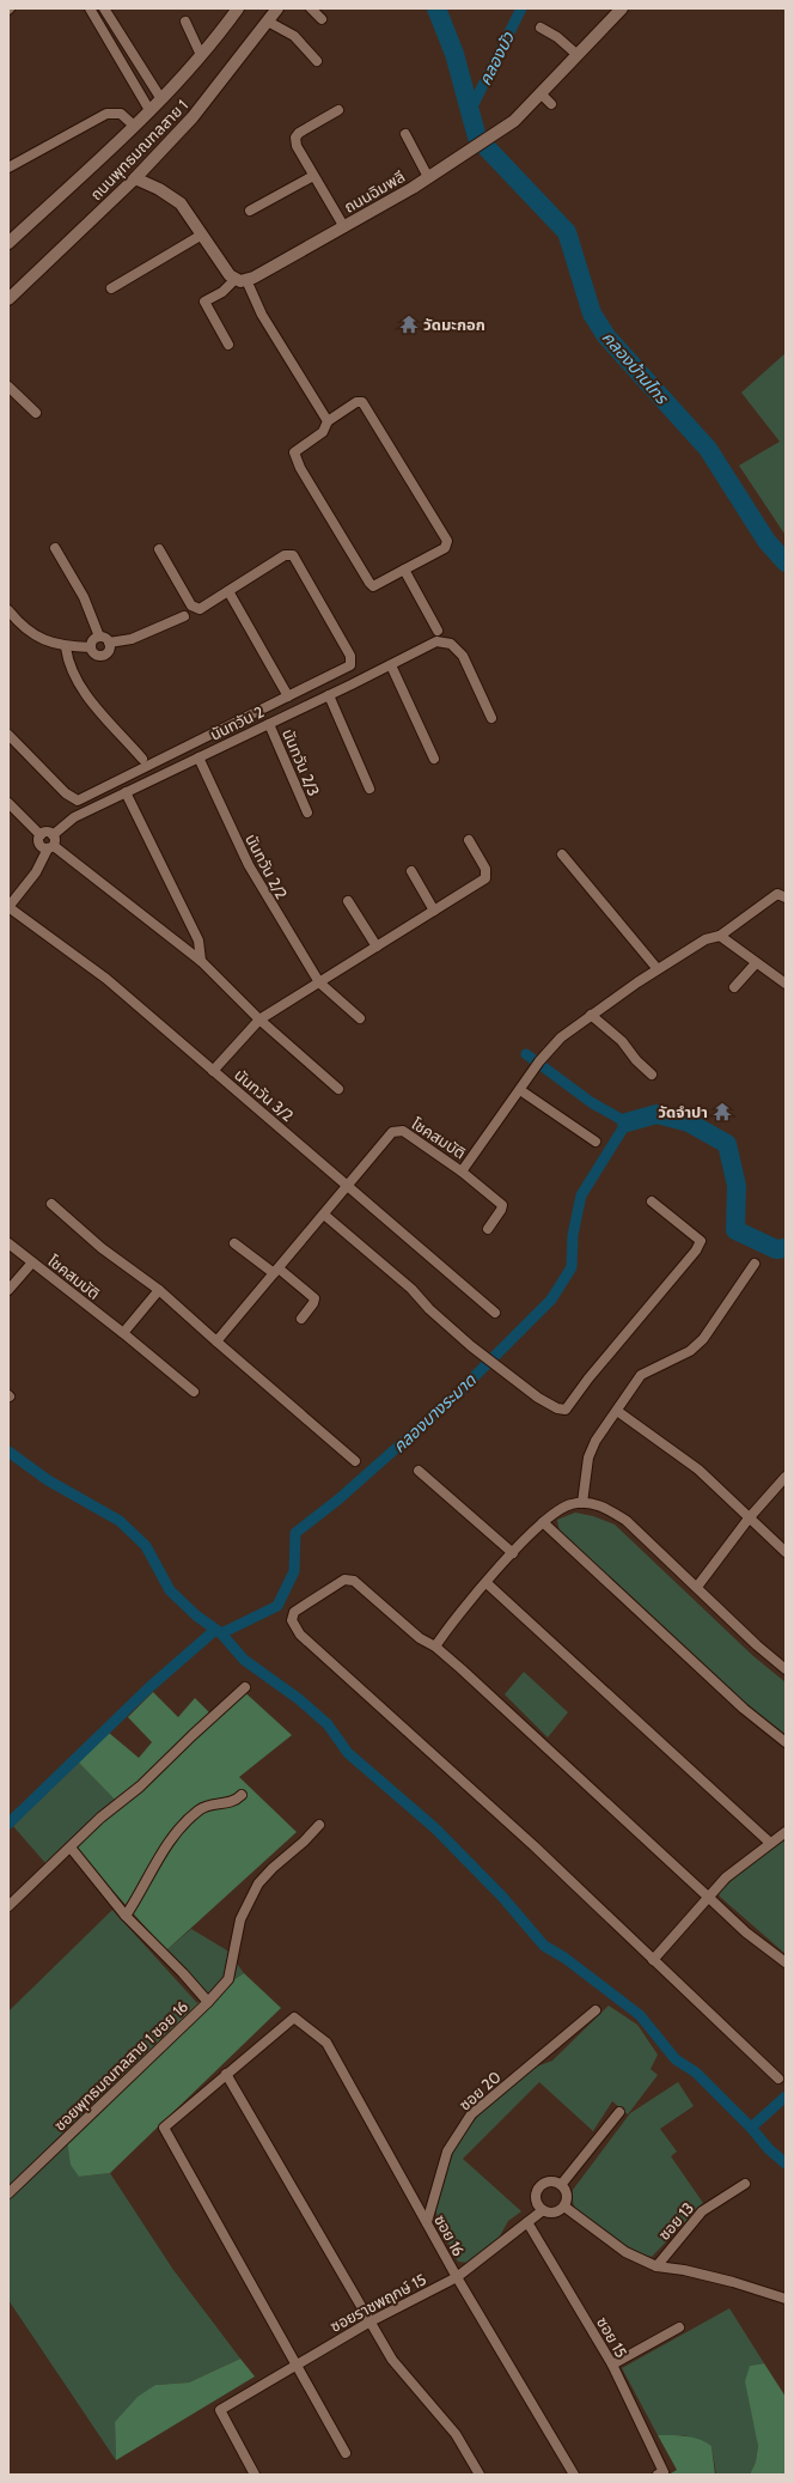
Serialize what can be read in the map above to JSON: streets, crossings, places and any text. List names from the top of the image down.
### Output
{
  "streets": {
    "main road": ["ถนนพุทธมณฑลสาย 1", "ถนนฉิมพลี"],
    "street": [
      "นันทวัน 2",
      "นันทวัน 2/3",
      "นันทวัน 2/2",
      "นันทวัน 3/2",
      "โชคสมบัติ",
      "ซอยพุทธมณฑลสาย 1 ซอย 16",
      "ซอย 20",
      "ซอย 13",
      "ซอย 16",
      "ซอยราชพฤกษ์ 15",
      "ซอย 15"
    ]
  },
  "crossings": [
    ["นันทวัน 2", "นันทวัน 2/3"],
    ["นันทวัน 2", "นันทวัน 2/2"],
    ["นันทวัน 3/2", "โชคสมบัติ"],
    ["ซอย 20", "ซอย 16"],
    ["ซอย 16", "ซอยราชพฤกษ์ 15"],
    ["ซอยราชพฤกษ์ 15", "ซอย 15"]
  ],
  "water": ["คลองบัว", "คลองบ้านไทร", "คลองบางระมาด"],
  "places": {
    "temple": ["วัดมะกอก", "วัดจำปา"]
  }
}
